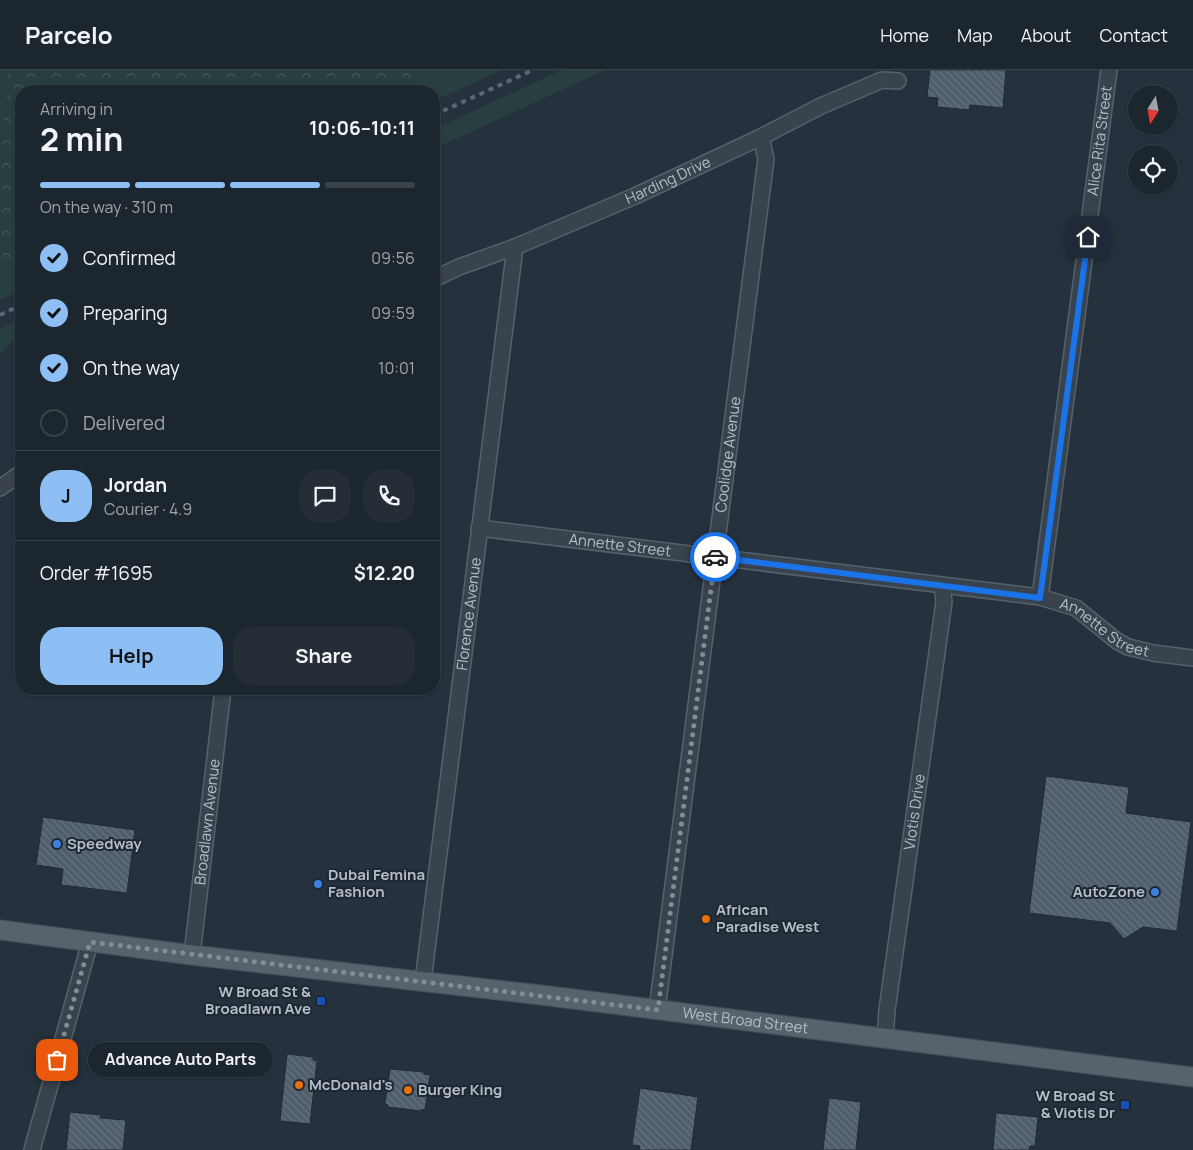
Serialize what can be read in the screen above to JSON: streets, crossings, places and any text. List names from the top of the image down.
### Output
{
  "streets": {
    "main road": ["West Broad Street"],
    "street": [
      "Alice Rita Street",
      "Harding Drive",
      "Coolidge Avenue",
      "Annette Street",
      "Florence Avenue",
      "Viotis Drive",
      "Broadlawn Avenue"
    ]
  },
  "crossings": [
    ["Alice Rita Street", "Annette Street"],
    ["Harding Drive", "Coolidge Avenue"],
    ["Harding Drive", "Florence Avenue"],
    ["Coolidge Avenue", "Annette Street"],
    ["Coolidge Avenue", "West Broad Street"],
    ["Annette Street", "Florence Avenue"],
    ["Annette Street", "Viotis Drive"],
    ["Florence Avenue", "West Broad Street"],
    ["Viotis Drive", "West Broad Street"],
    ["Broadlawn Avenue", "West Broad Street"]
  ],
  "places": {
    "other": [
      "Speedway",
      "Dubai Femina Fashion",
      "AutoZone",
      "African Paradise West",
      "Advance Auto Parts",
      "McDonald's",
      "Burger King"
    ],
    "transit": ["W Broad St & Broadlawn Ave", "W Broad St & Viotis Dr"]
  },
  "north": "bottom",
  "page": {
    "header": "Parcelo",
    "nav": [
      "Home",
      "Map",
      "About",
      "Contact"
    ],
    "heading": ["2 min", "Arriving in", "10:06–10:11"],
    "panel": [
      "Jordan",
      "Courier · 4.9",
      "Order #1695",
      "$12.20"
    ],
    "bar": "On the way · 310 m",
    "list": [
      ["Confirmed", "09:56"],
      ["Preparing", "09:59"],
      ["On the way", "10:01"],
      "Delivered"
    ],
    "round": "J",
    "buttons": ["Help", "Share"],
    "bubble": "Advance Auto Parts"
  }
}
